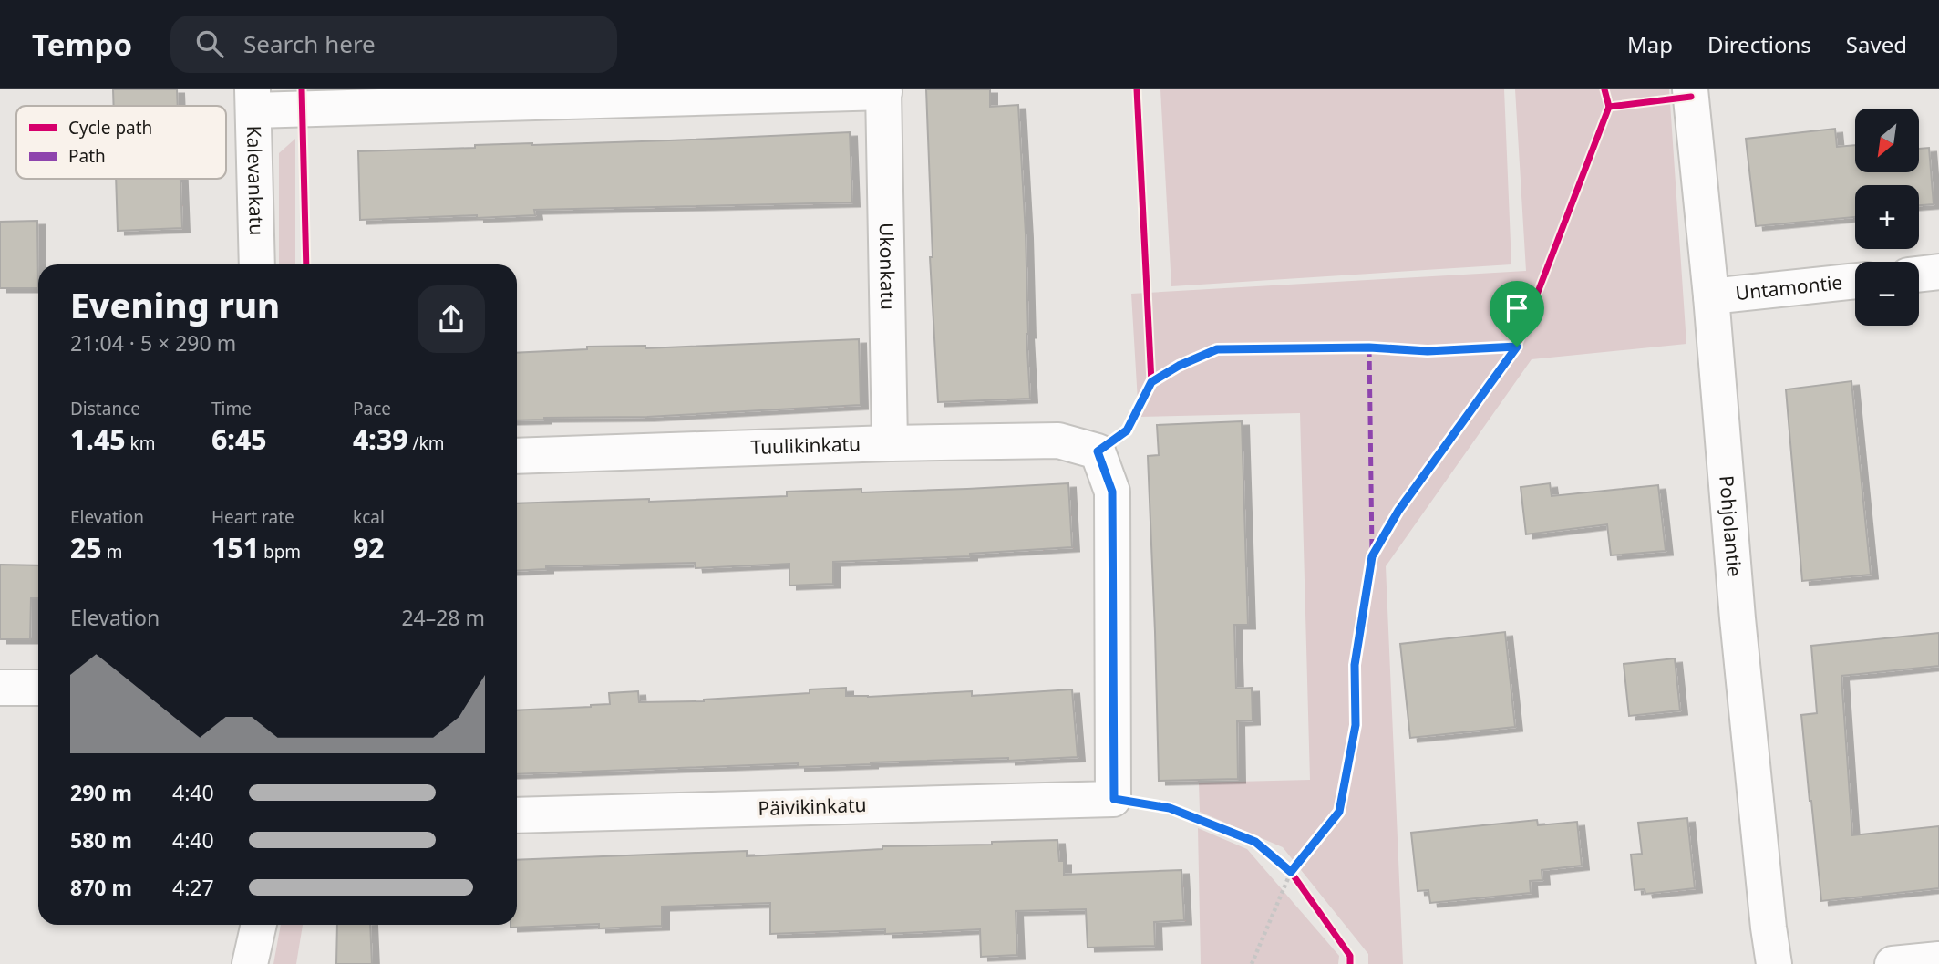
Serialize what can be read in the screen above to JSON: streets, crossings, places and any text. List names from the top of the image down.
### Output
{
  "streets": {
    "street": [
      "Kalevankatu",
      "Ukonkatu",
      "Untamontie",
      "Tuulikinkatu",
      "Pohjolantie",
      "Päivikinkatu"
    ]
  },
  "crossings": [
    ["Ukonkatu", "Tuulikinkatu"],
    ["Untamontie", "Pohjolantie"],
    ["Tuulikinkatu", "Päivikinkatu"]
  ],
  "legend": ["Cycle path", "Path"],
  "north": "bottom left",
  "page": {
    "header": "Tempo",
    "search": "Search here",
    "nav": ["Map", "Directions", "Saved"],
    "map_buttons": ["+", "−"],
    "heading": ["Evening run", "21:04 · 5 × 290 m"],
    "stats": [
      ["Distance", "1.45 km"],
      ["Time", "6:45"],
      ["Pace", "4:39 /km"],
      ["Elevation", "25 m"],
      ["Heart rate", "151 bpm"],
      ["kcal", "92"]
    ],
    "chart": ["Elevation", "24–28 m"],
    "list": [
      {
        "name": "290 m",
        "note": "4:40"
      },
      {
        "name": "580 m",
        "note": "4:40"
      },
      {
        "name": "870 m",
        "note": "4:27"
      }
    ]
  }
}
